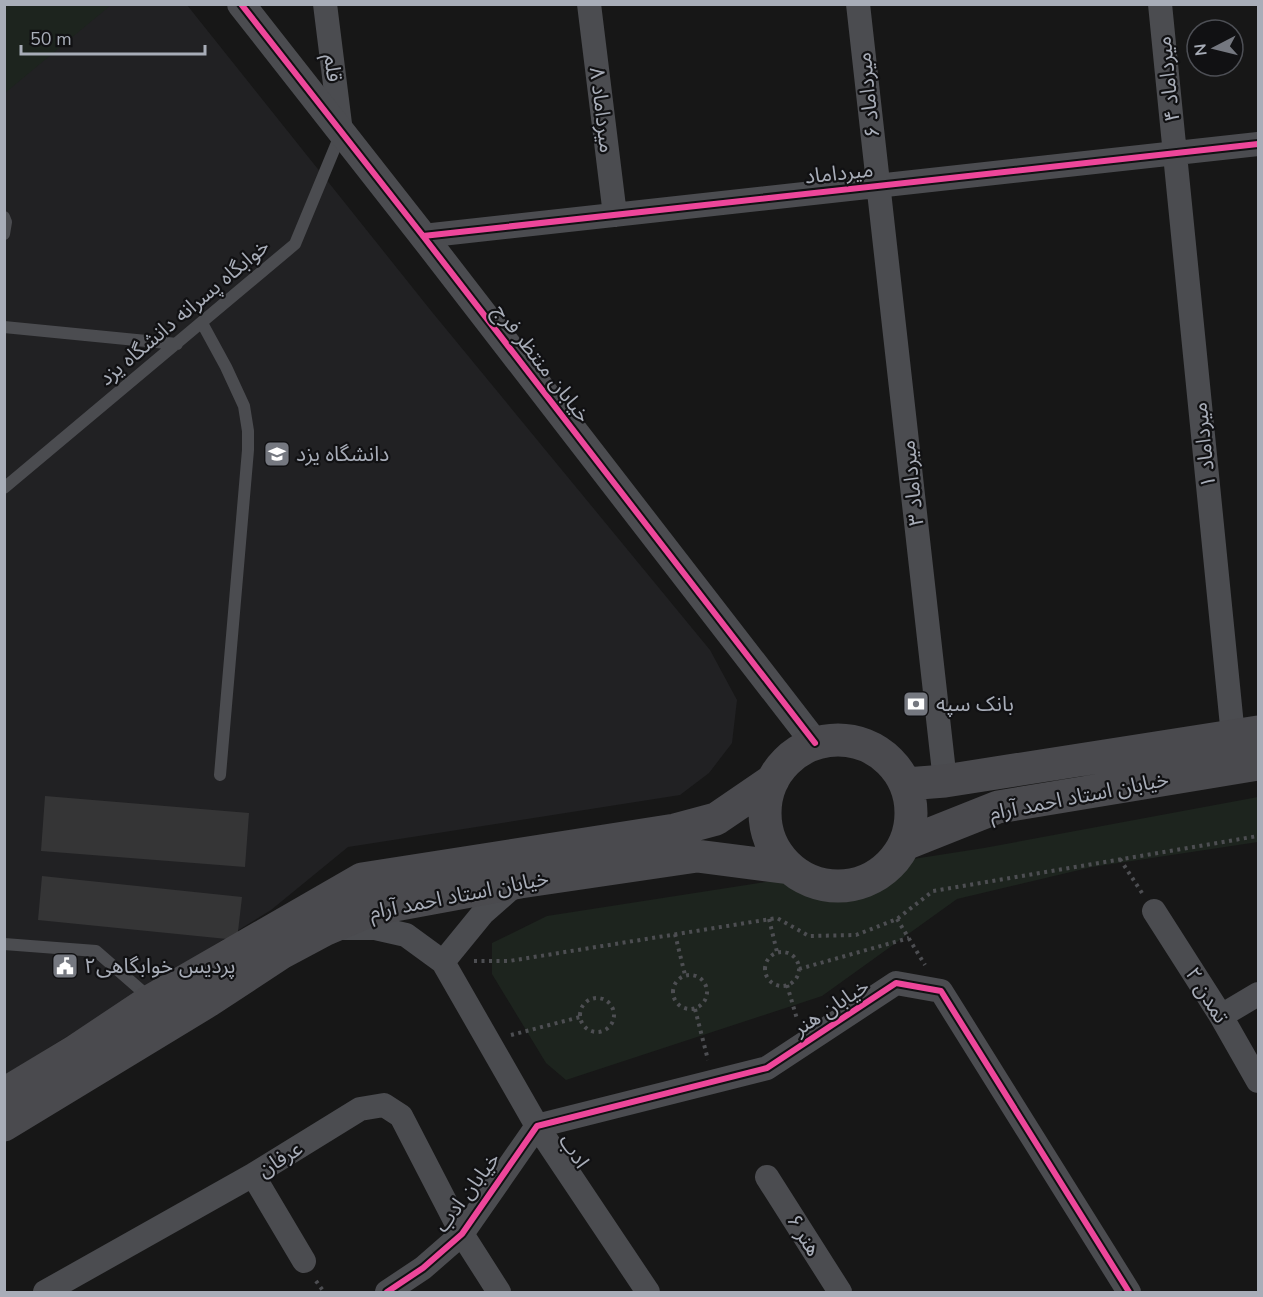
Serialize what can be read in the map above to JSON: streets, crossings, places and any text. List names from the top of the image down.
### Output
{
  "streets": {
    "main road": ["خیابان استاد احمد آرام"],
    "street": [
      "قلم",
      "میرداماد ۴",
      "میرداماد ۶",
      "میرداماد ۸",
      "میرداماد",
      "خیابان منتظر فرج",
      "میرداماد ۱",
      "میرداماد ۳",
      "تمدن ۲",
      "خیابان هنر",
      "ادب",
      "عرفان",
      "خیابان ادب",
      "هنر ۶"
    ],
    "lane": ["خوابگاه پسرانه دانشگاه یزد"]
  },
  "crossings": [
    ["قلم", "خوابگاه پسرانه دانشگاه یزد"],
    ["قلم", "خیابان منتظر فرج"],
    ["میرداماد ۴", "میرداماد"],
    ["میرداماد ۴", "میرداماد ۱"],
    ["میرداماد ۶", "میرداماد"],
    ["میرداماد ۶", "میرداماد ۳"],
    ["میرداماد ۸", "میرداماد"],
    ["میرداماد", "خیابان منتظر فرج"],
    ["میرداماد", "میرداماد ۱"],
    ["میرداماد", "میرداماد ۳"],
    ["خوابگاه پسرانه دانشگاه یزد", "خیابان منتظر فرج"],
    ["خیابان منتظر فرج", "خیابان استاد احمد آرام"],
    ["میرداماد ۱", "خیابان استاد احمد آرام"],
    ["میرداماد ۳", "خیابان استاد احمد آرام"],
    ["خیابان هنر", "ادب"],
    ["خیابان هنر", "خیابان ادب"],
    ["ادب", "خیابان ادب"],
    ["عرفان", "خیابان ادب"]
  ],
  "places": {
    "school or university": ["دانشگاه یزد"],
    "bank": ["بانک سپه"],
    "public building": ["پردیس خوابگاهی٢"]
  },
  "scale_bar": "50 m",
  "north": "left"
}
